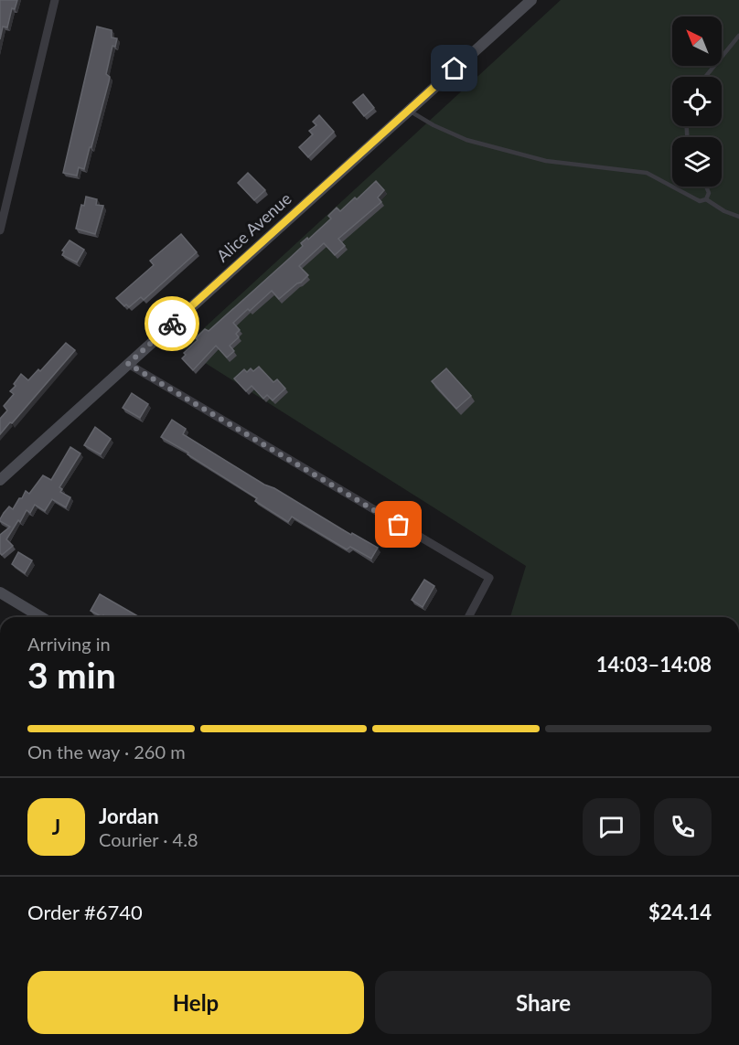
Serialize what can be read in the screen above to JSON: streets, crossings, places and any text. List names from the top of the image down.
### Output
{
  "streets": {
    "street": ["Alice Avenue"]
  },
  "north": "top left",
  "page": {
    "heading": ["3 min", "Arriving in", "14:03–14:08"],
    "panel": [
      "Jordan",
      "Courier · 4.8",
      "Order #6740",
      "$24.14"
    ],
    "bar": "On the way · 260 m",
    "round": "J",
    "buttons": ["Help", "Share"]
  }
}
